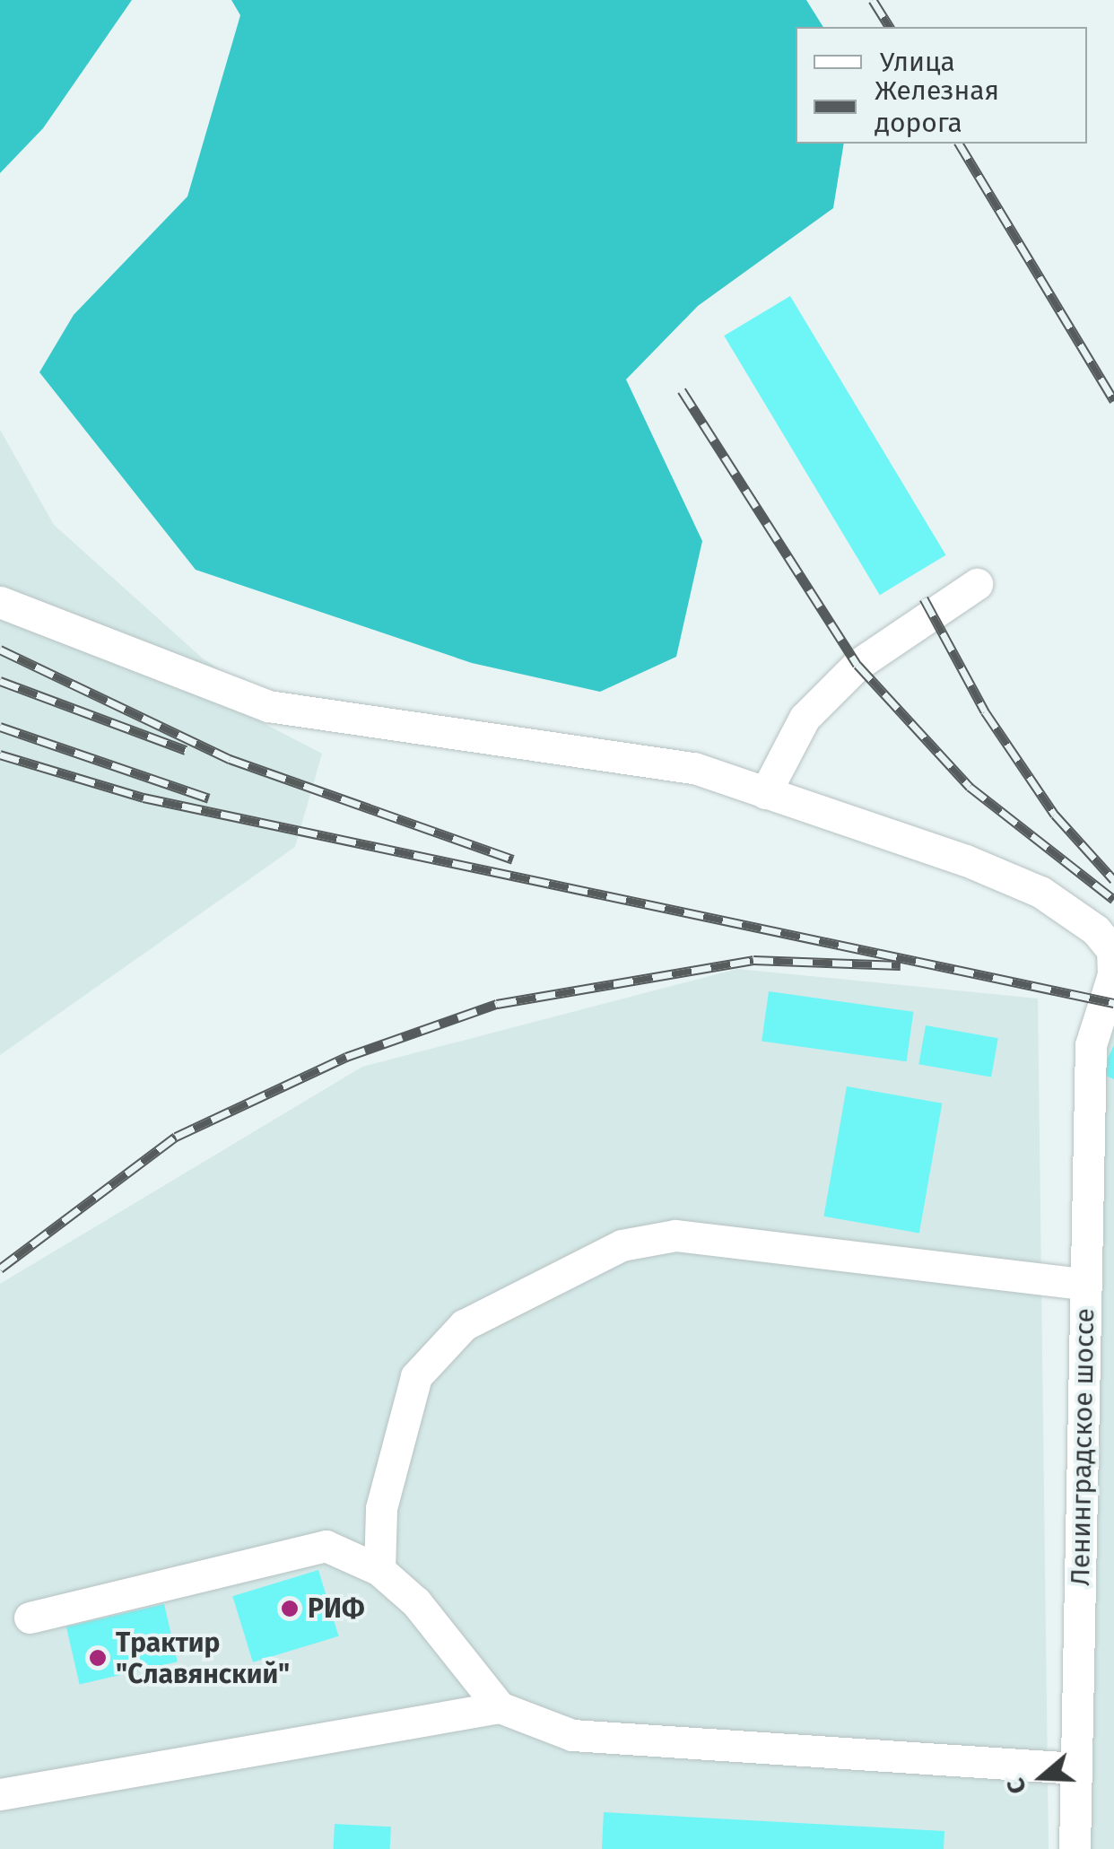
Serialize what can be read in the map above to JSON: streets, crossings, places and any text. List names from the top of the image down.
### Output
{
  "streets": {
    "street": ["Ленинградское шоссе"]
  },
  "places": ["РИФ", "Трактир \"Славянский\""],
  "legend": ["Улица", "Железная дорога"],
  "north": "left"
}
